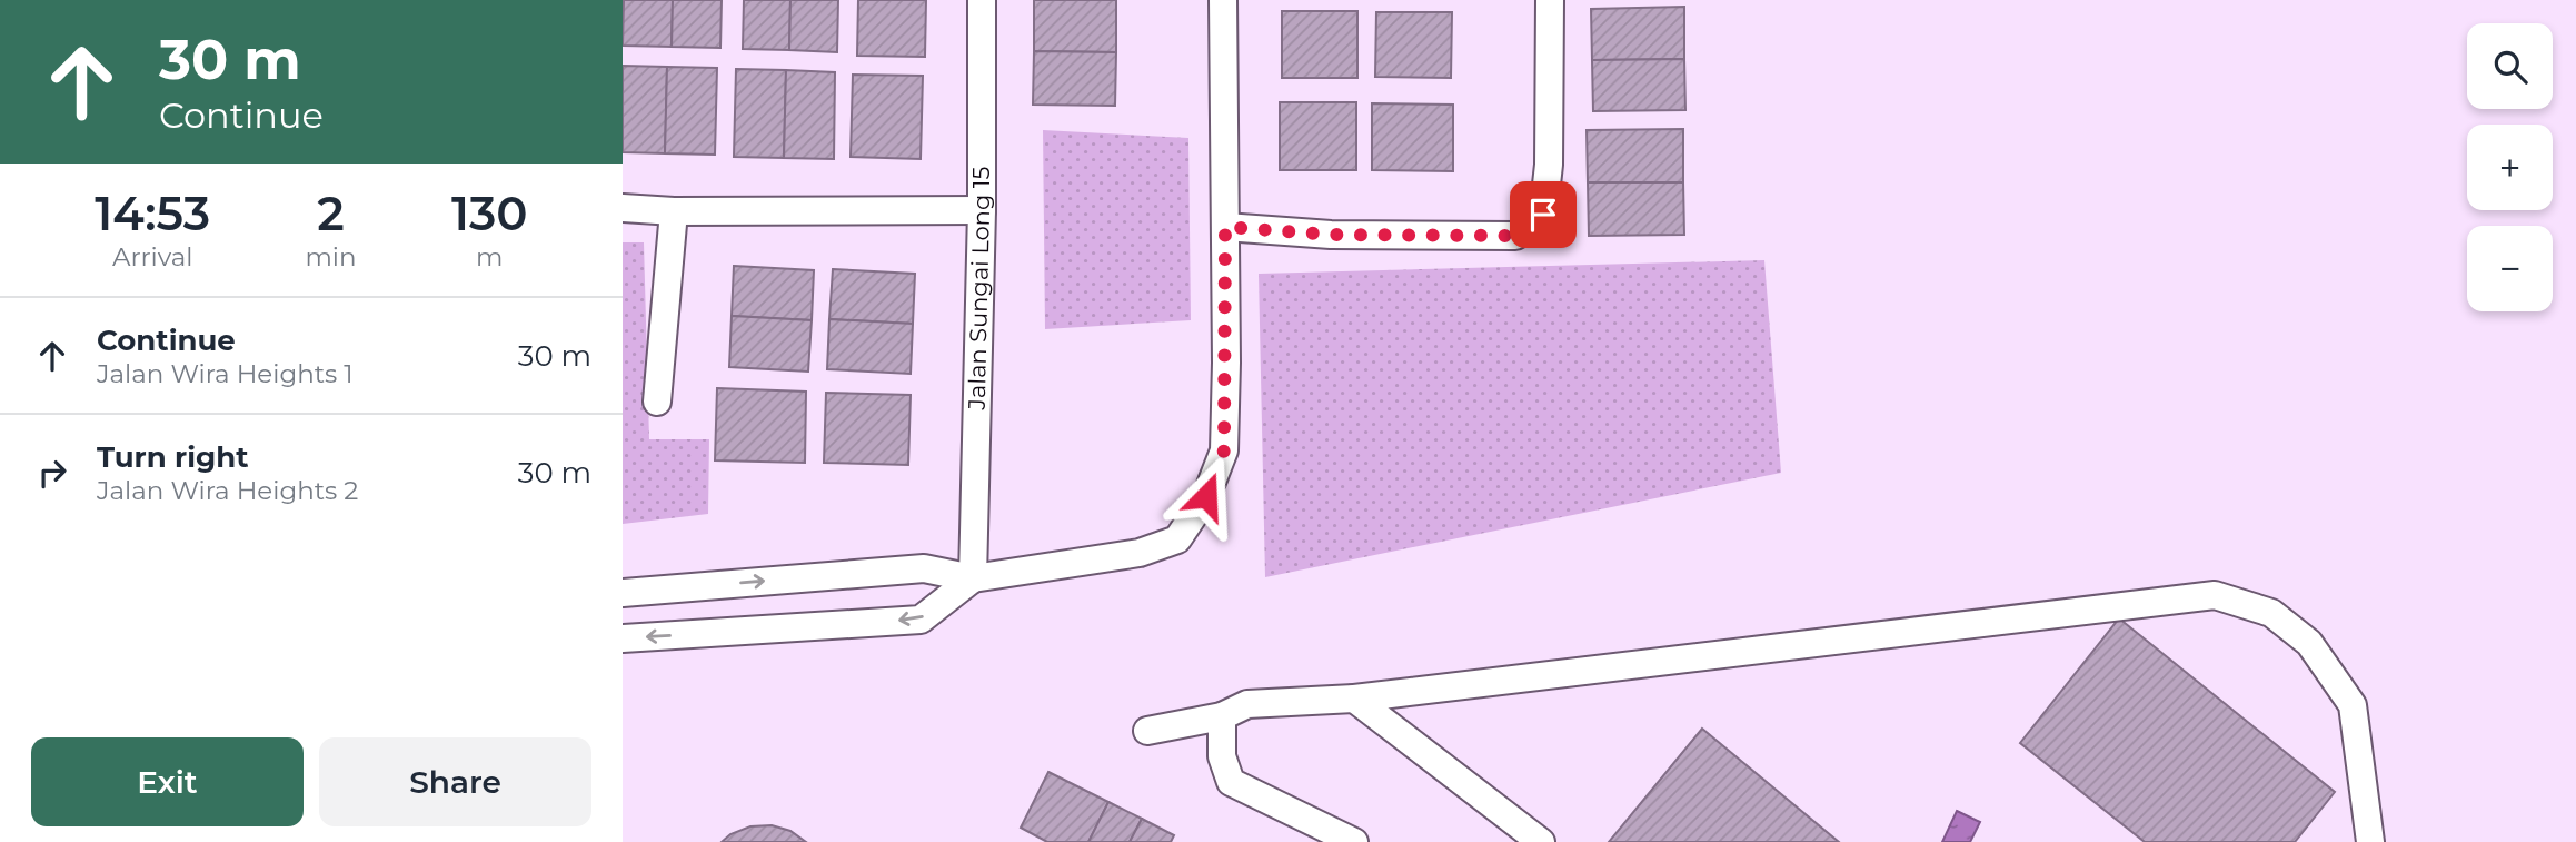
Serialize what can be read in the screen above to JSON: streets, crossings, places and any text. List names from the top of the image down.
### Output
{
  "streets": {
    "street": ["Jalan Sungai Long 15"]
  },
  "page": {
    "turn": ["30 m", "Continue"],
    "map_buttons": ["+", "−"],
    "eta": [
      "14:53",
      "Arrival",
      "2",
      "min",
      "130",
      "m"
    ],
    "list": [
      {
        "name": "Continue",
        "note": "Jalan Wira Heights 1",
        "value": "30 m"
      },
      {
        "name": "Turn right",
        "note": "Jalan Wira Heights 2",
        "value": "30 m"
      }
    ],
    "buttons": ["Exit", "Share"]
  }
}
